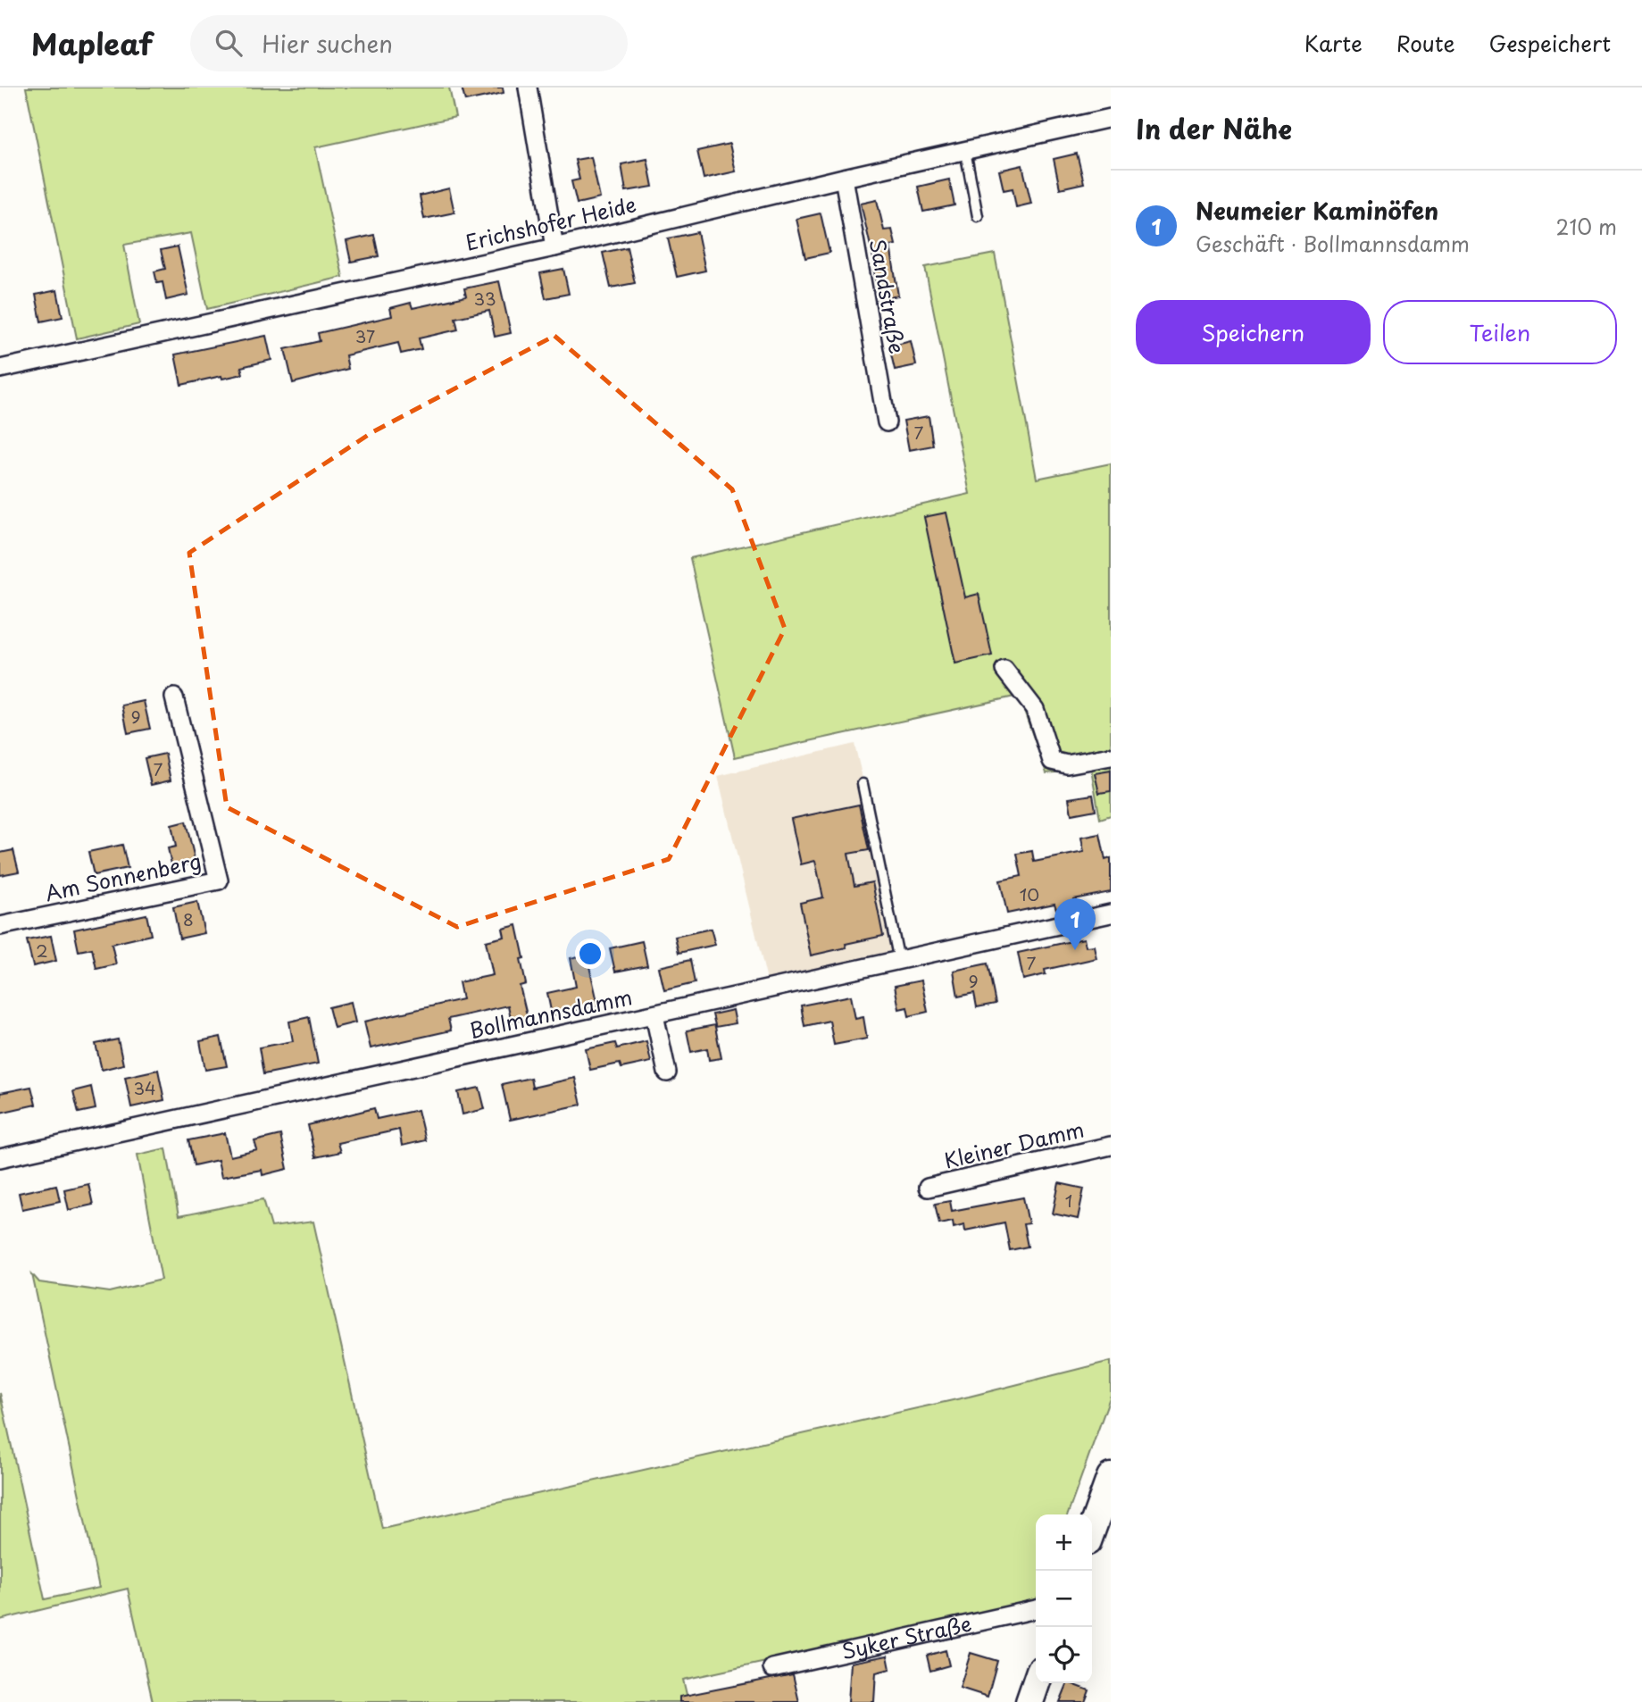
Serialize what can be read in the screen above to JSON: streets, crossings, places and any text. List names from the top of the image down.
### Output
{
  "streets": {
    "street": [
      "Erichshofer Heide",
      "Sandstraße",
      "Am Sonnenberg",
      "Bollmannsdamm",
      "Kleiner Damm",
      "Syker Straße"
    ]
  },
  "crossings": [
    ["Erichshofer Heide", "Sandstraße"]
  ],
  "house_numbers": [
    "33",
    "37",
    "7",
    "9",
    "7",
    "10",
    "8",
    "2",
    "7",
    "9",
    "34",
    "1"
  ],
  "page": {
    "header": "Mapleaf",
    "search": "Hier suchen",
    "nav": ["Karte", "Route", "Gespeichert"],
    "heading": "In der Nähe",
    "list": [
      {
        "mark": "1",
        "name": "Neumeier Kaminöfen",
        "note": "Geschäft · Bollmannsdamm",
        "value": "210 m"
      }
    ],
    "buttons": ["Speichern", "Teilen"],
    "pins": "1",
    "map_buttons": ["+", "−"]
  }
}
